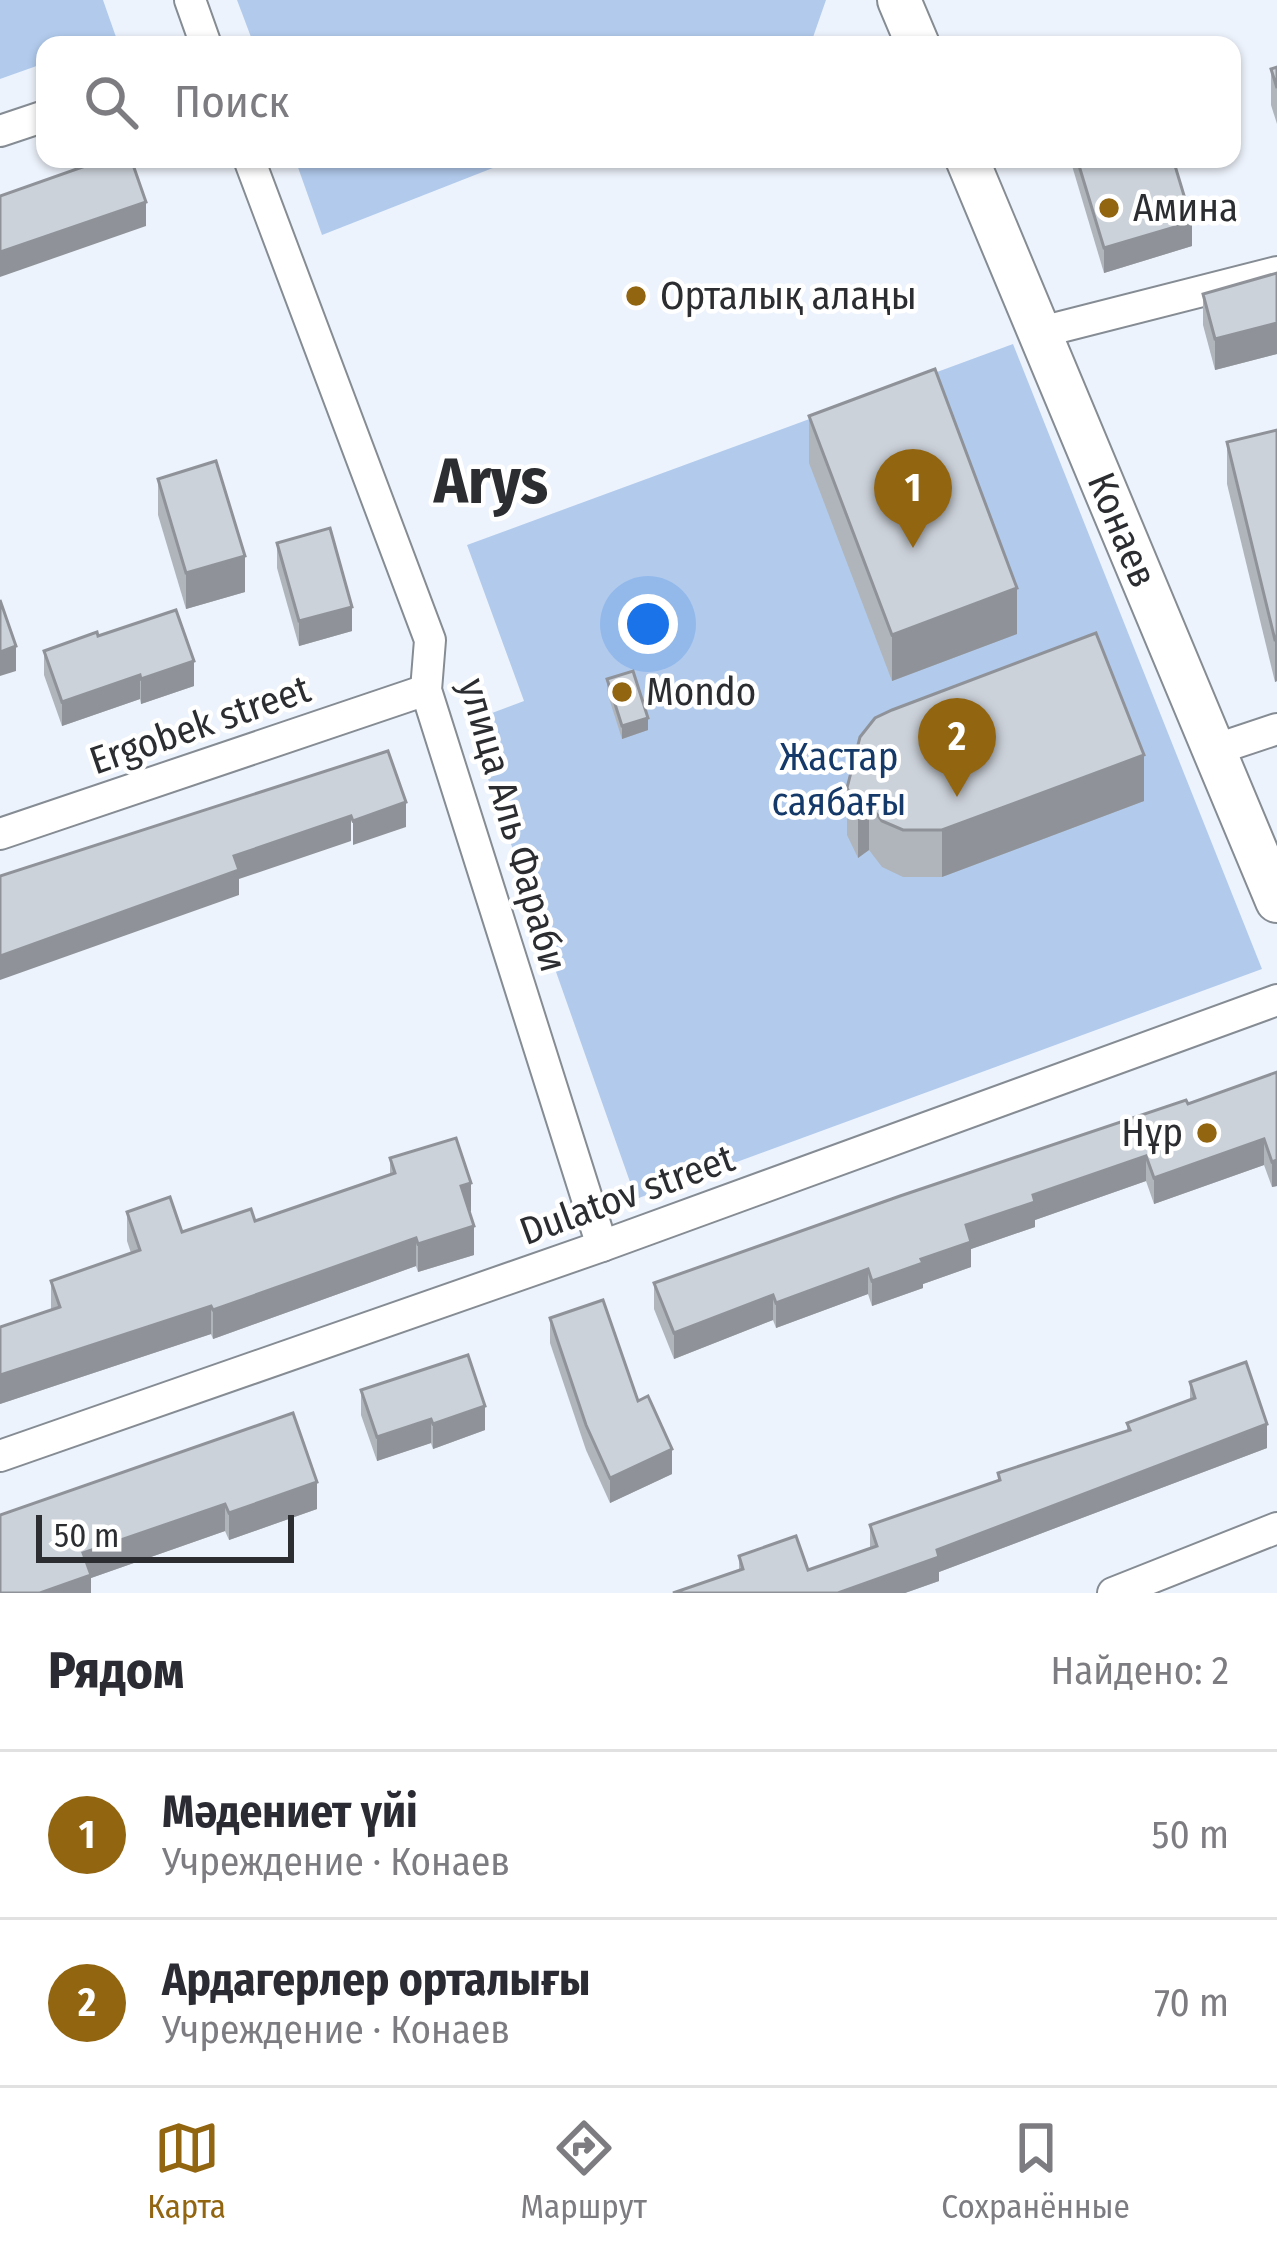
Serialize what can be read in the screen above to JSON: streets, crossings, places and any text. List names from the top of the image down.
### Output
{
  "streets": {
    "main road": ["Конаев"],
    "street": ["Ergobek street", "улица Аль Фараби", "Dulatov street"]
  },
  "crossings": [
    ["Ergobek street", "улица Аль Фараби"],
    ["улица Аль Фараби", "Dulatov street"]
  ],
  "districts": ["Arys"],
  "parks": ["Жастар саябағы"],
  "places": [
    "Амина",
    "Орталық алаңы",
    "Mondo",
    "Нұр"
  ],
  "scale_bar": "50 m",
  "page": {
    "search": "Поиск",
    "pins": ["1", "2"],
    "scale": "50 m",
    "heading": ["Рядом", "Найдено: 2"],
    "list": [
      {
        "mark": "1",
        "name": "Mәдениет үйі",
        "note": "Учреждение · Конаев",
        "value": "50 m"
      },
      {
        "mark": "2",
        "name": "Ардагерлер орталығы",
        "note": "Учреждение · Конаев",
        "value": "70 m"
      }
    ],
    "nav": ["Карта", "Маршрут", "Сохранённые"]
  }
}
